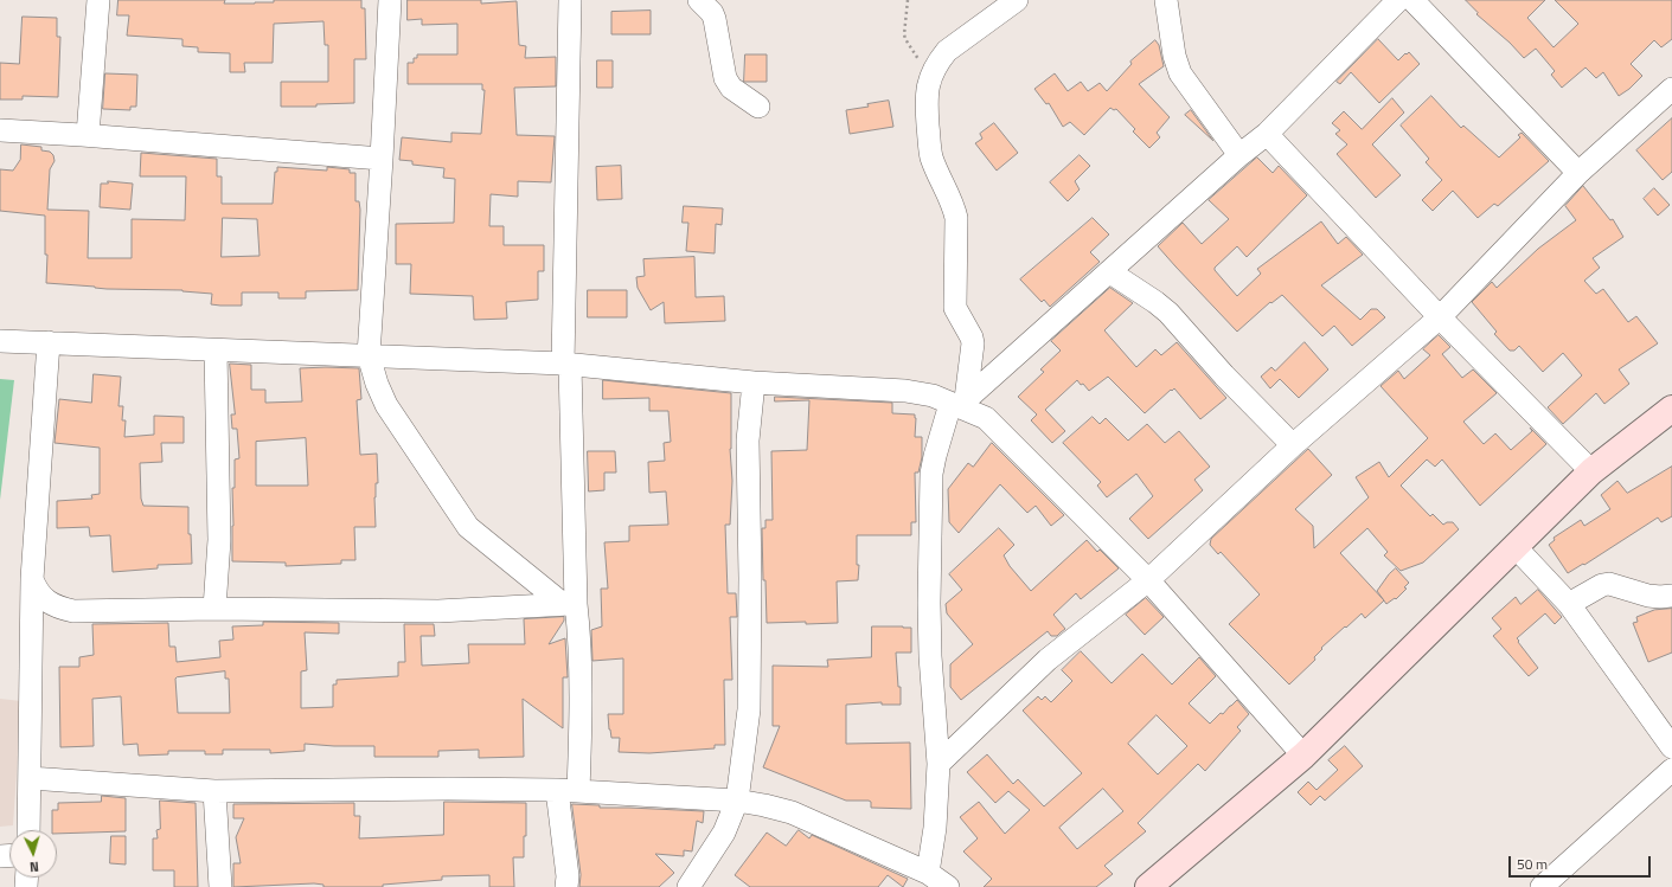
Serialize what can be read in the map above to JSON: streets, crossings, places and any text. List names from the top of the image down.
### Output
{
  "scale_bar": "50 m",
  "north": "bottom"
}
